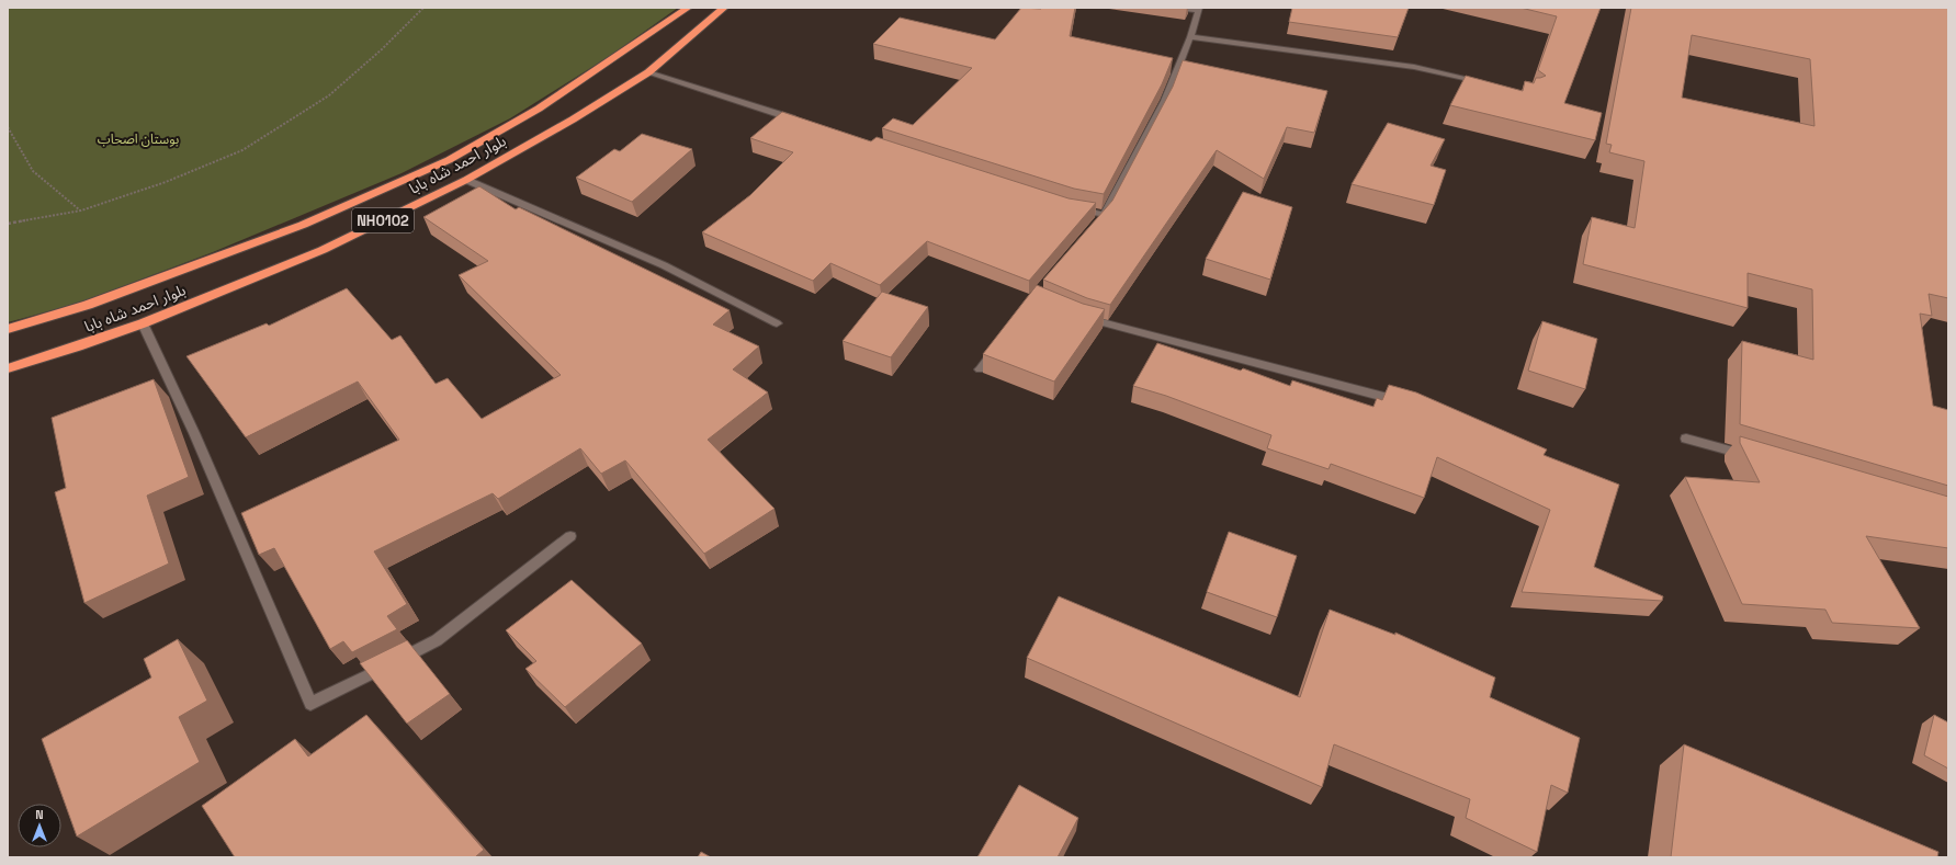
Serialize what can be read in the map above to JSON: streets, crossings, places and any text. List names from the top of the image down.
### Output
{
  "streets": {
    "highway": ["بلوار احمد شاه بابا", "NH0102"]
  },
  "parks": ["بوستان اصحاب"],
  "north": "top"
}
